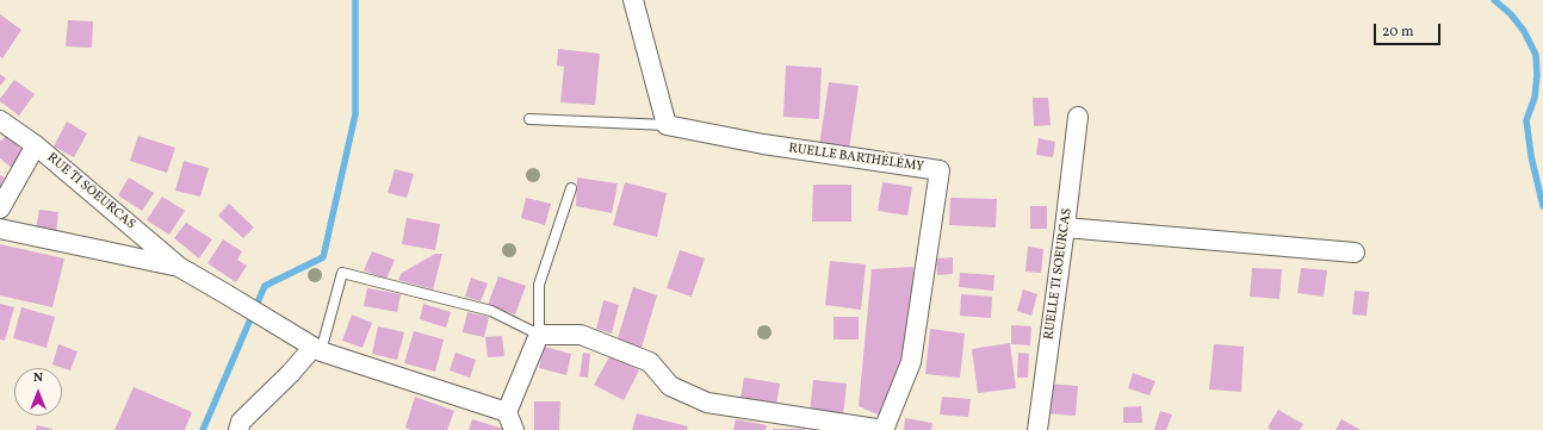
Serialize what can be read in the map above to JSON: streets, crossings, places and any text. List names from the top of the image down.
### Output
{
  "streets": {
    "street": ["RUELLE BARTHÉLÉMY", "RUE TI SOEURCAS", "RUELLE TI SOEURCAS"]
  },
  "scale_bar": "20 m",
  "north": "top"
}
